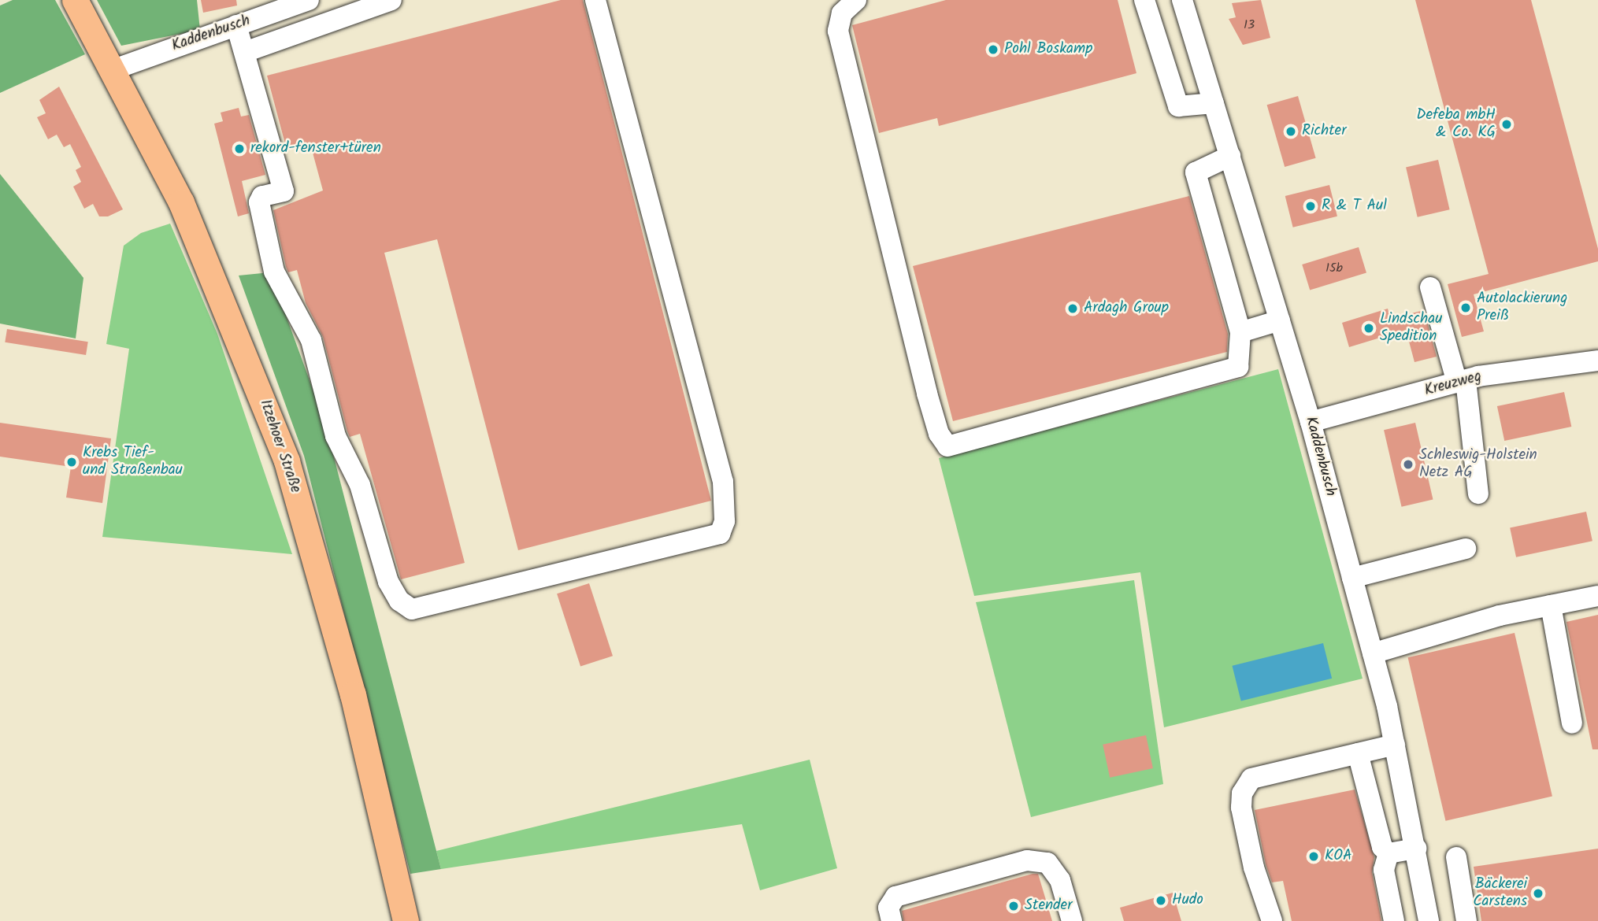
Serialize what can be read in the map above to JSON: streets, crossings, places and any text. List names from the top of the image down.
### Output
{
  "streets": {
    "main road": ["Itzehoer Straße"],
    "street": ["Kaddenbusch", "Kreuzweg"]
  },
  "crossings": [
    ["Kaddenbusch", "Kreuzweg"],
    ["Kaddenbusch", "Itzehoer Straße"]
  ],
  "places": [
    "Pohl Boskamp",
    "Defeba mbH & Co. KG",
    "Richter",
    "rekord-fenster+türen",
    "R & T Aul",
    "Autolackierung Preiß",
    "Ardagh Group",
    "Lindschau Spedition",
    "Krebs Tief- und Straßenbau",
    "Schleswig-Holstein Netz AG",
    "KOA",
    "Bäckerei Carstens",
    "Hudo",
    "Stender"
  ],
  "house_numbers": ["13", "15b"]
}
